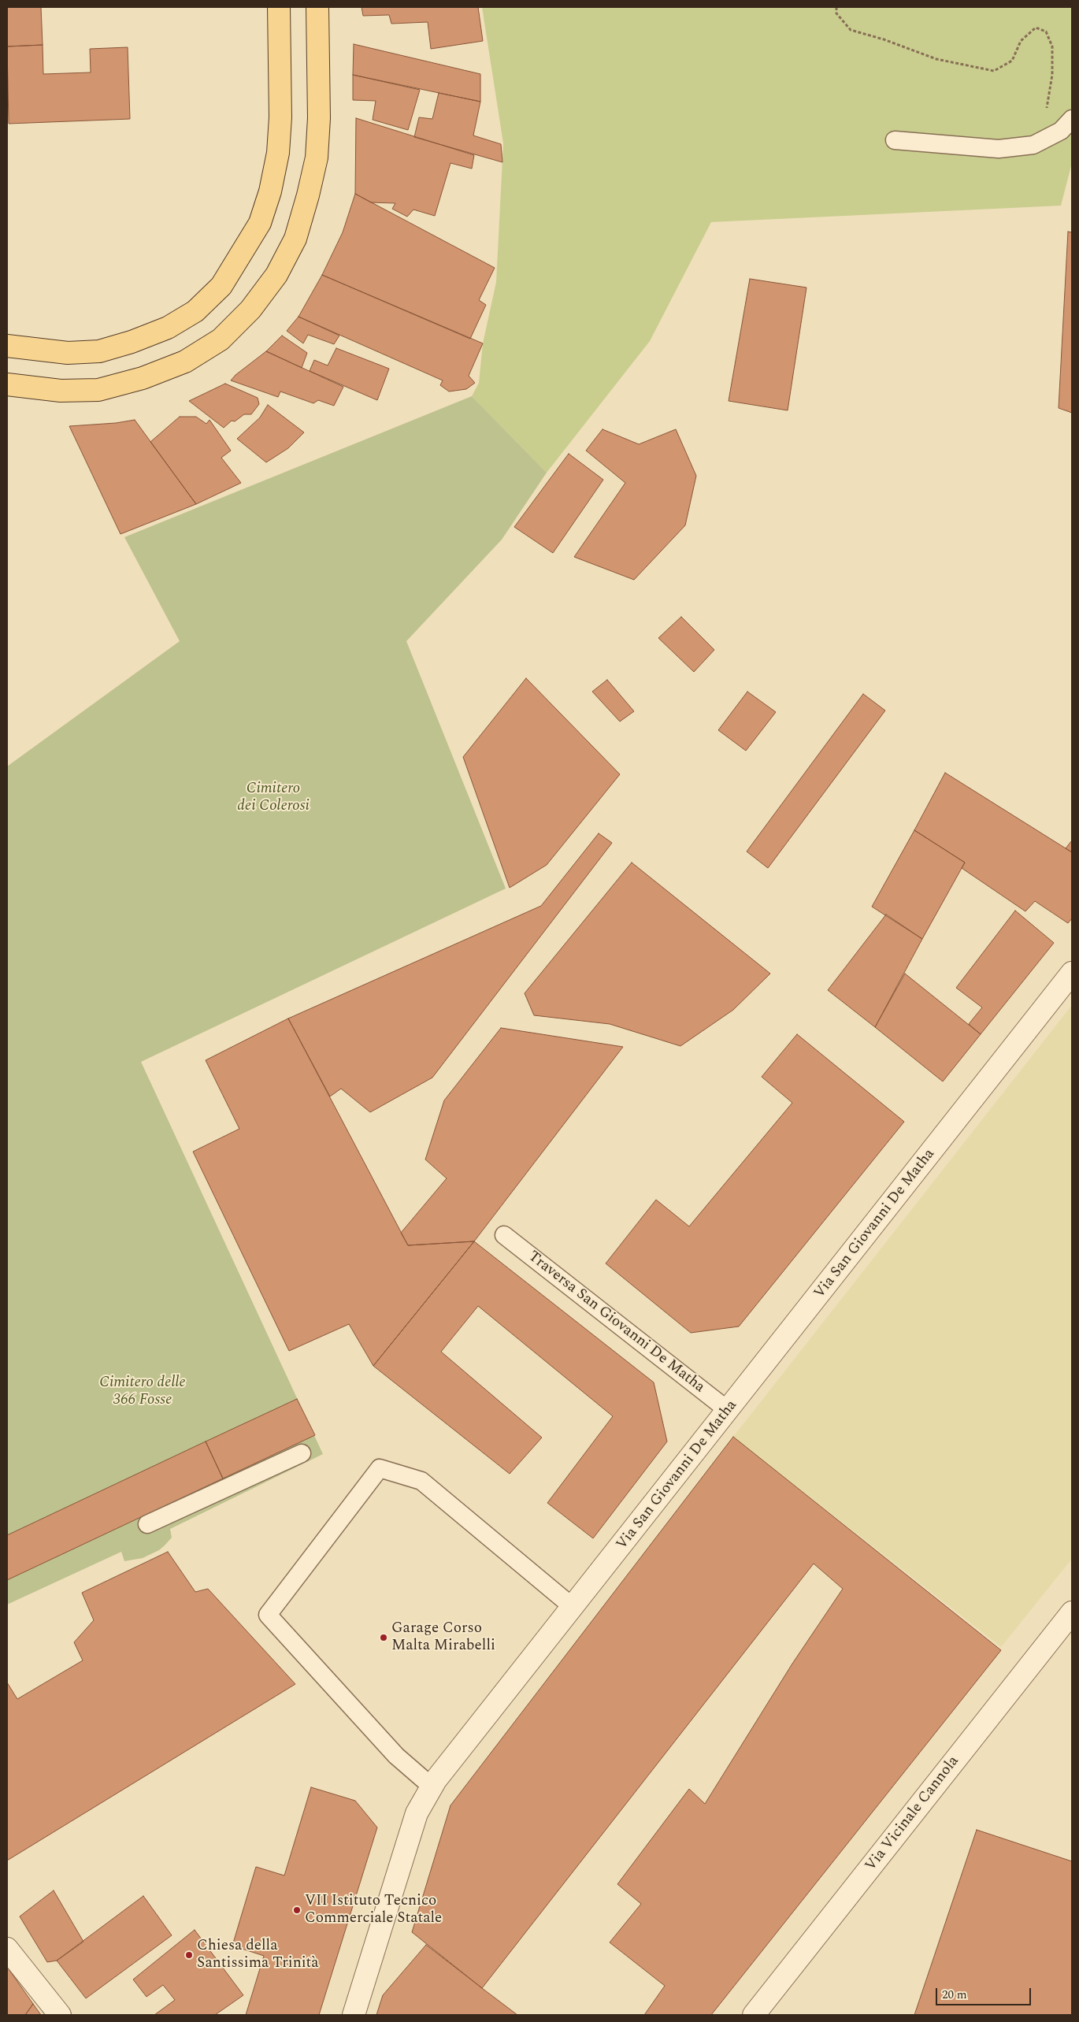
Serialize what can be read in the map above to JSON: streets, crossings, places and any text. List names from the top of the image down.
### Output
{
  "streets": {
    "street": ["Via San Giovanni De Matha", "Via Vicinale Cannola"],
    "lane": ["Traversa San Giovanni De Matha"]
  },
  "crossings": [
    ["Via San Giovanni De Matha", "Traversa San Giovanni De Matha"]
  ],
  "parks": ["Cimitero dei Colerosi", "Cimitero delle 366 Fosse"],
  "places": ["Garage Corso Malta Mirabelli", "VII Istituto Tecnico Commerciale Statale", "Chiesa della Santissima Trinità"],
  "scale_bar": "20 m"
}
